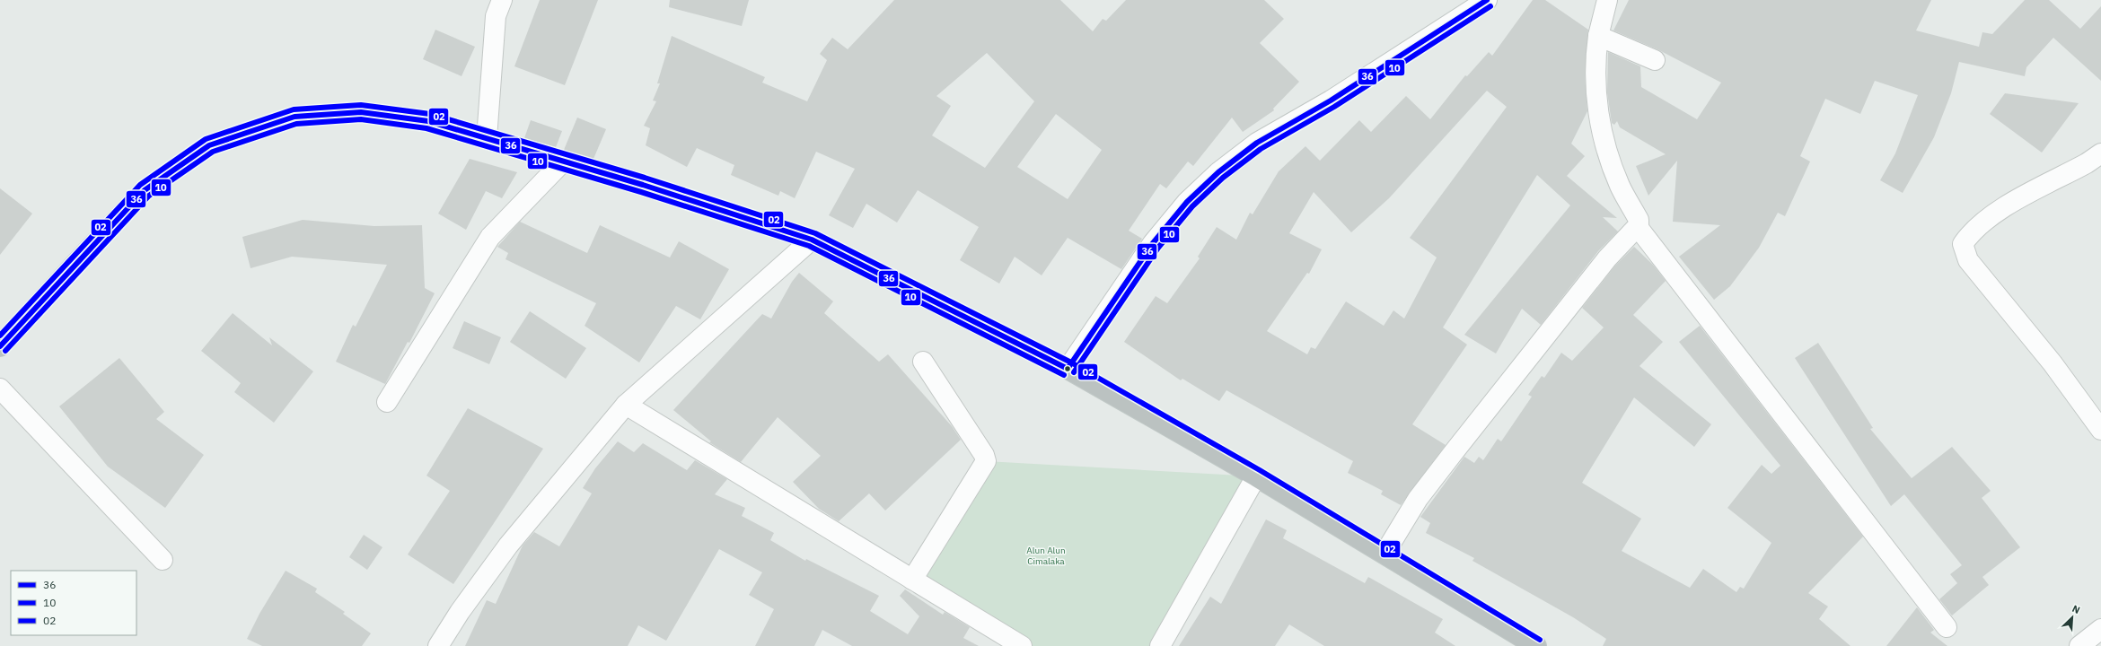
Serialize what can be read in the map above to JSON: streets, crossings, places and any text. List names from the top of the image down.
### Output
{
  "parks": ["Alun Alun Cimalaka"],
  "lines": ["transit line 36", "transit line 10", "transit line 02"],
  "legend": ["36", "10", "02"],
  "north": "top right"
}
